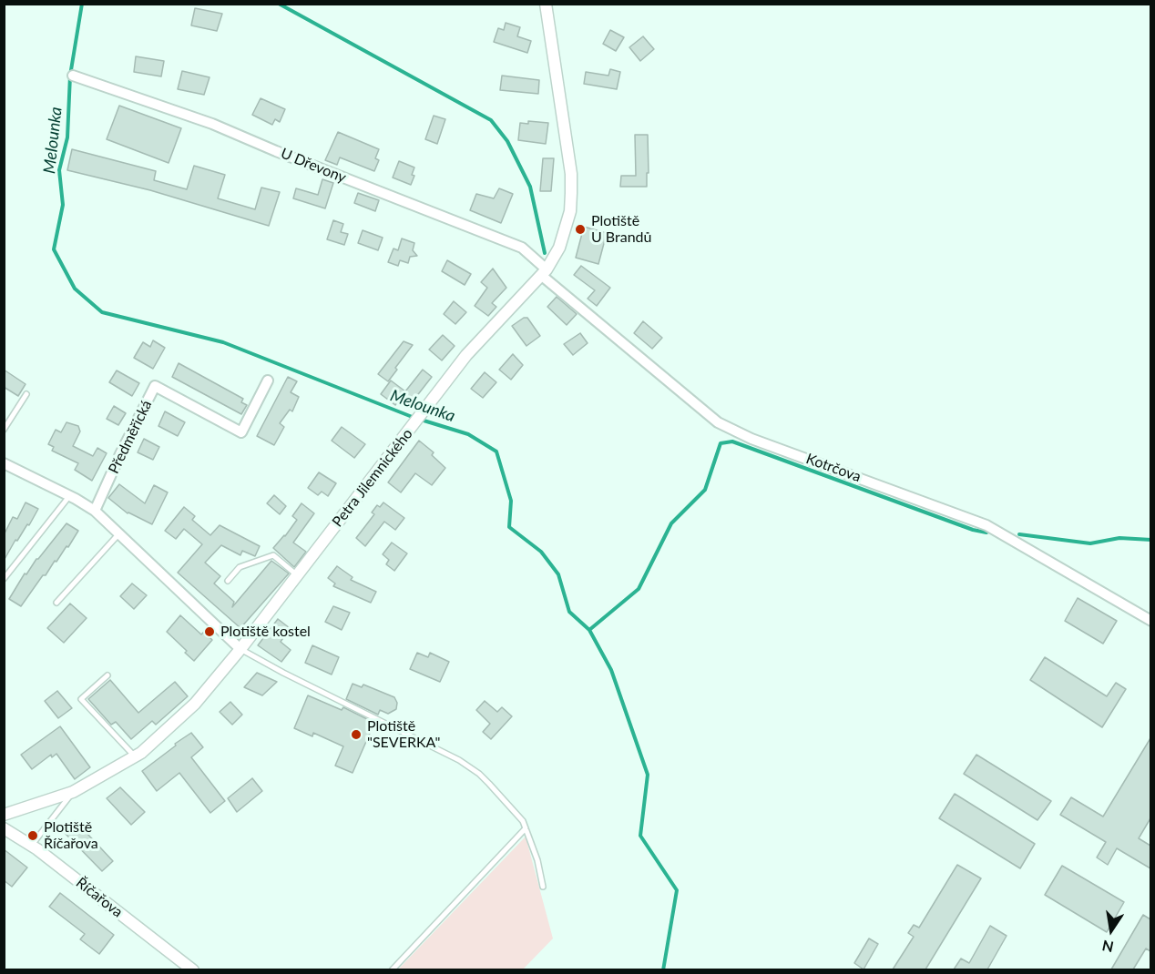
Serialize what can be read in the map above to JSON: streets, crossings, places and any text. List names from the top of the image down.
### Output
{
  "streets": {
    "street": [
      "U Dřevony",
      "Předměřická",
      "Kotrčova",
      "Petra Jilemnického",
      "Říčařova"
    ]
  },
  "crossings": [
    ["U Dřevony", "Kotrčova"],
    ["U Dřevony", "Petra Jilemnického"],
    ["Kotrčova", "Petra Jilemnického"]
  ],
  "water": ["Melounka"],
  "places": [
    "Plotiště U Brandů",
    "Plotiště kostel",
    "Plotiště \"SEVERKA\"",
    "Plotiště Říčařova"
  ],
  "north": "bottom"
}
